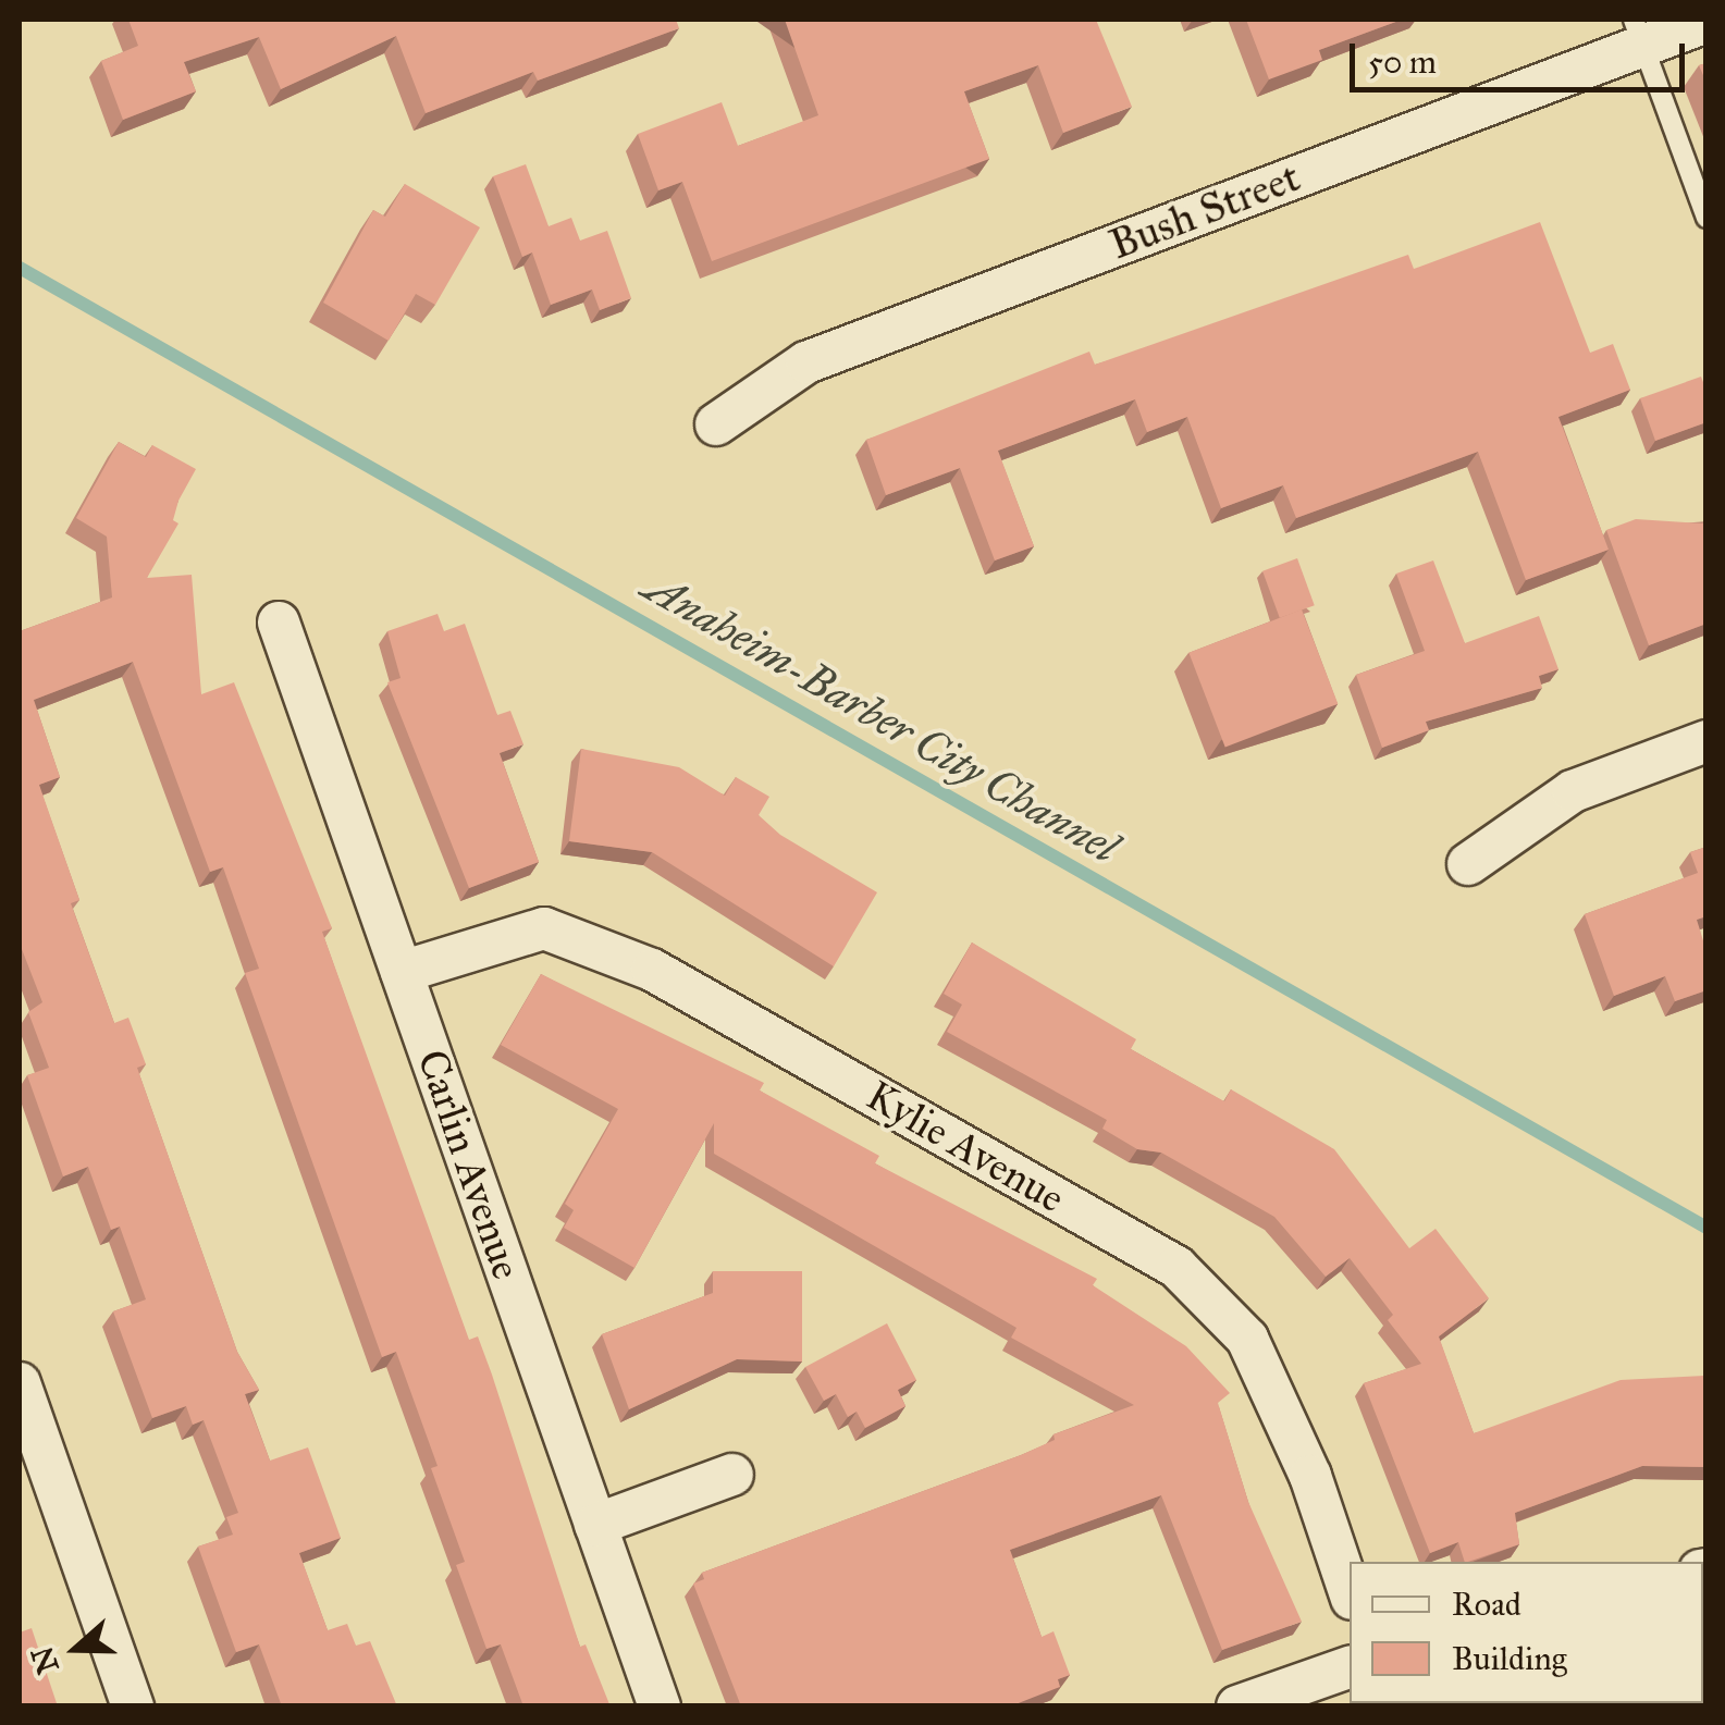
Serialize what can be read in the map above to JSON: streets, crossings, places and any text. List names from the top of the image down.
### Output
{
  "streets": {
    "street": ["Bush Street", "Kylie Avenue", "Carlin Avenue"]
  },
  "crossings": [
    ["Kylie Avenue", "Carlin Avenue"]
  ],
  "water": ["Anaheim-Barber City Channel"],
  "legend": ["Road", "Building"],
  "scale_bar": "50 m",
  "north": "left"
}
